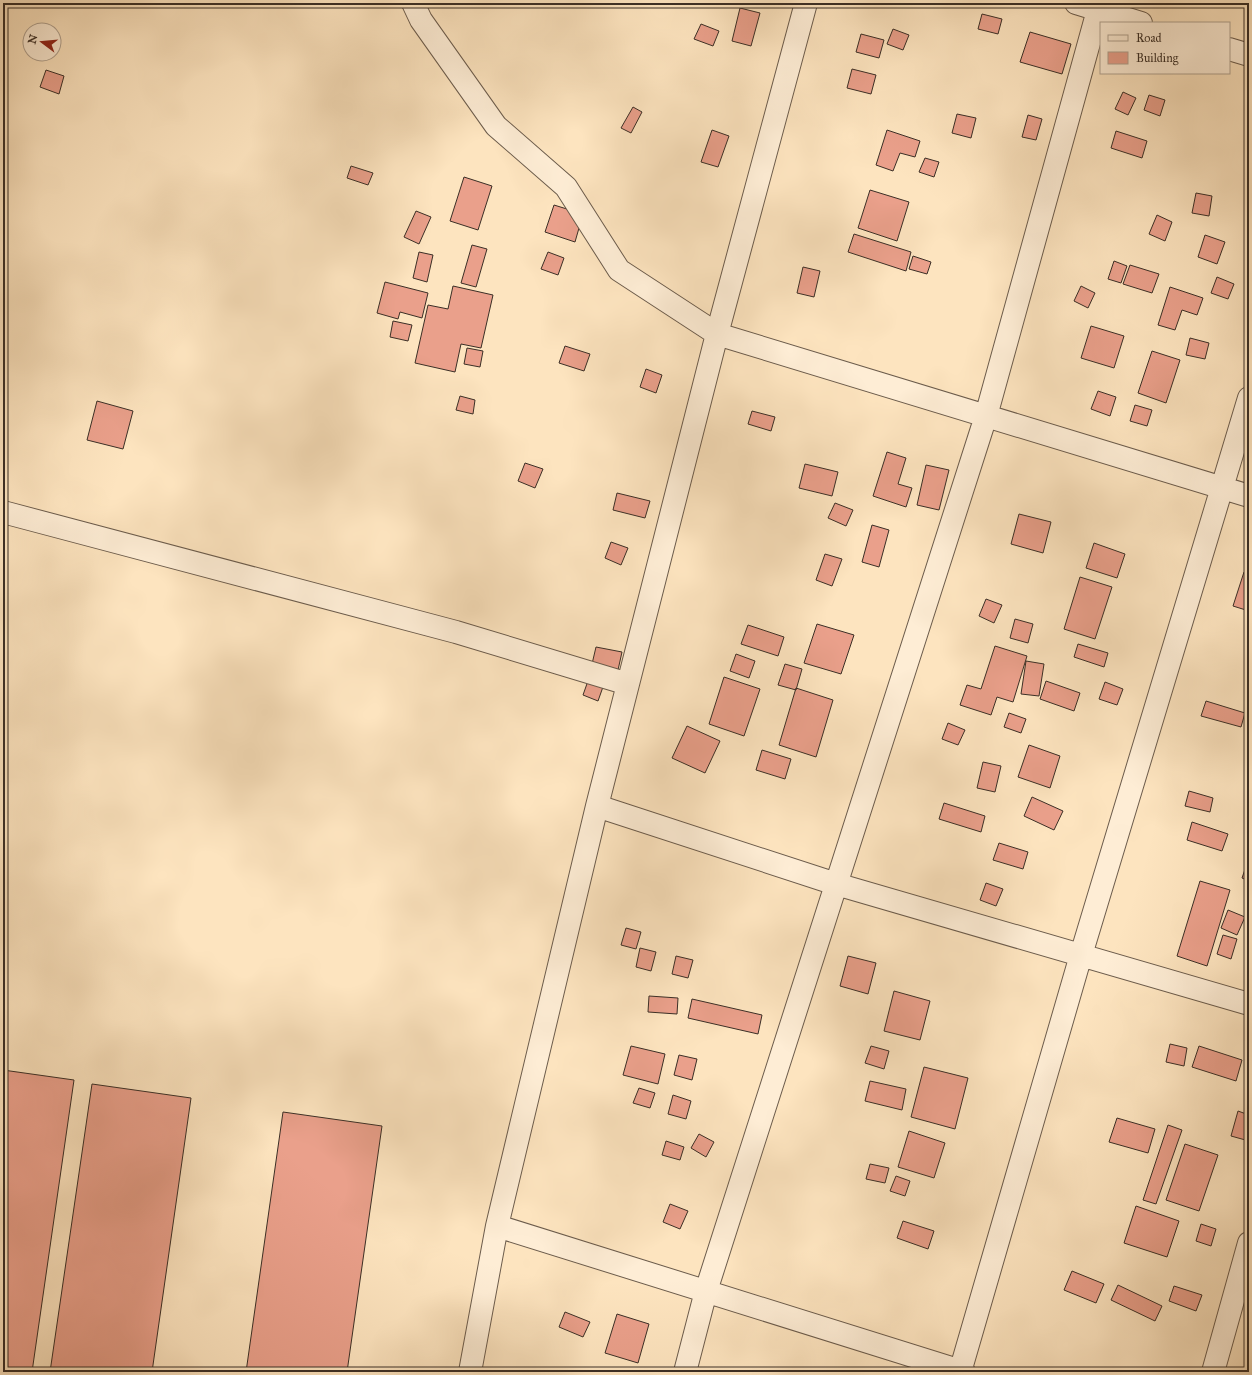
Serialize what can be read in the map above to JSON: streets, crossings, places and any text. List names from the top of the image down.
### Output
{
  "legend": ["Road", "Building"],
  "north": "left"
}
